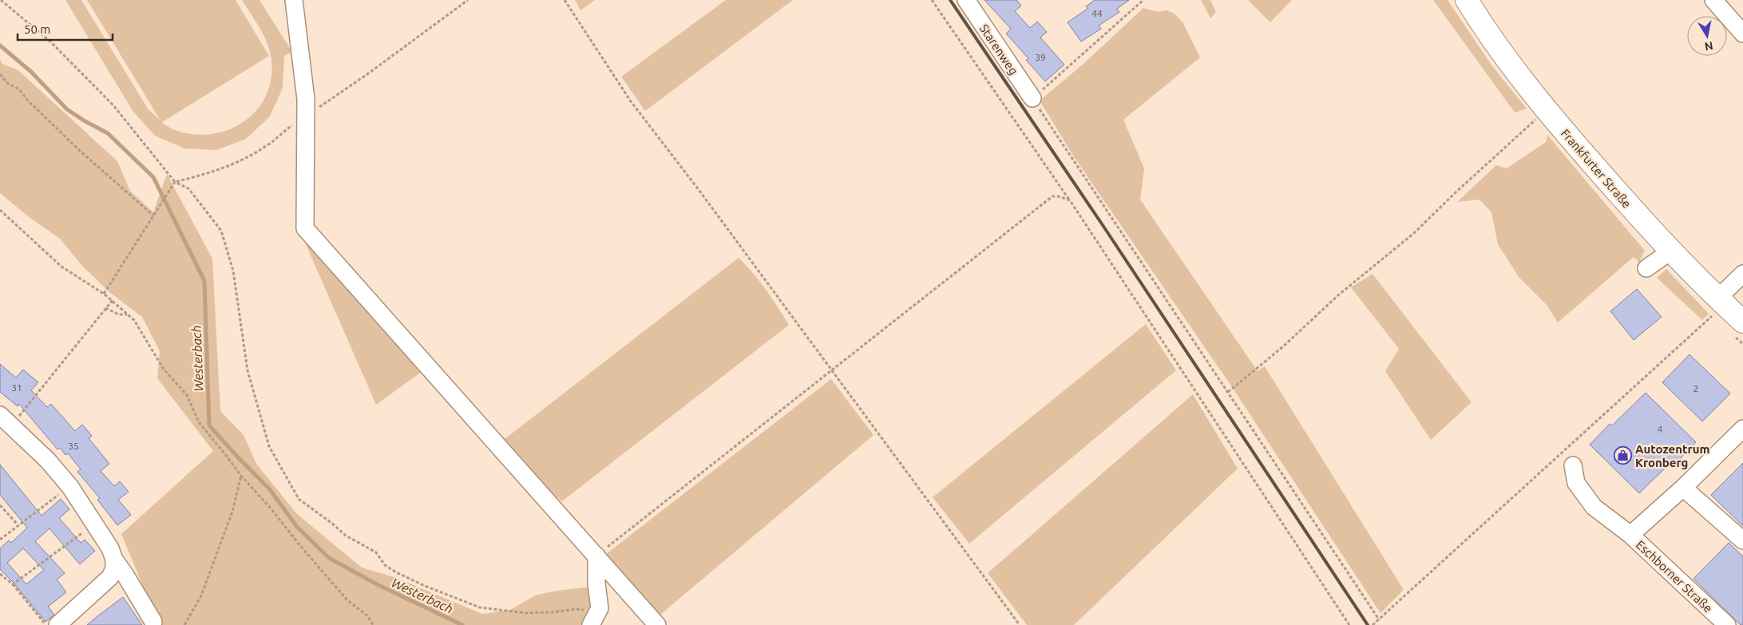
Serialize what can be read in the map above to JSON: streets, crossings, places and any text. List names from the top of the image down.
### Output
{
  "streets": {
    "main road": ["Frankfurter Straße"],
    "street": ["Starenweg", "Eschborner Straße"]
  },
  "water": ["Westerbach"],
  "places": {
    "shop": ["Autozentrum Kronberg"]
  },
  "house_numbers": [
    "44",
    "39",
    "31",
    "2",
    "4",
    "35"
  ],
  "scale_bar": "50 m",
  "north": "bottom"
}
